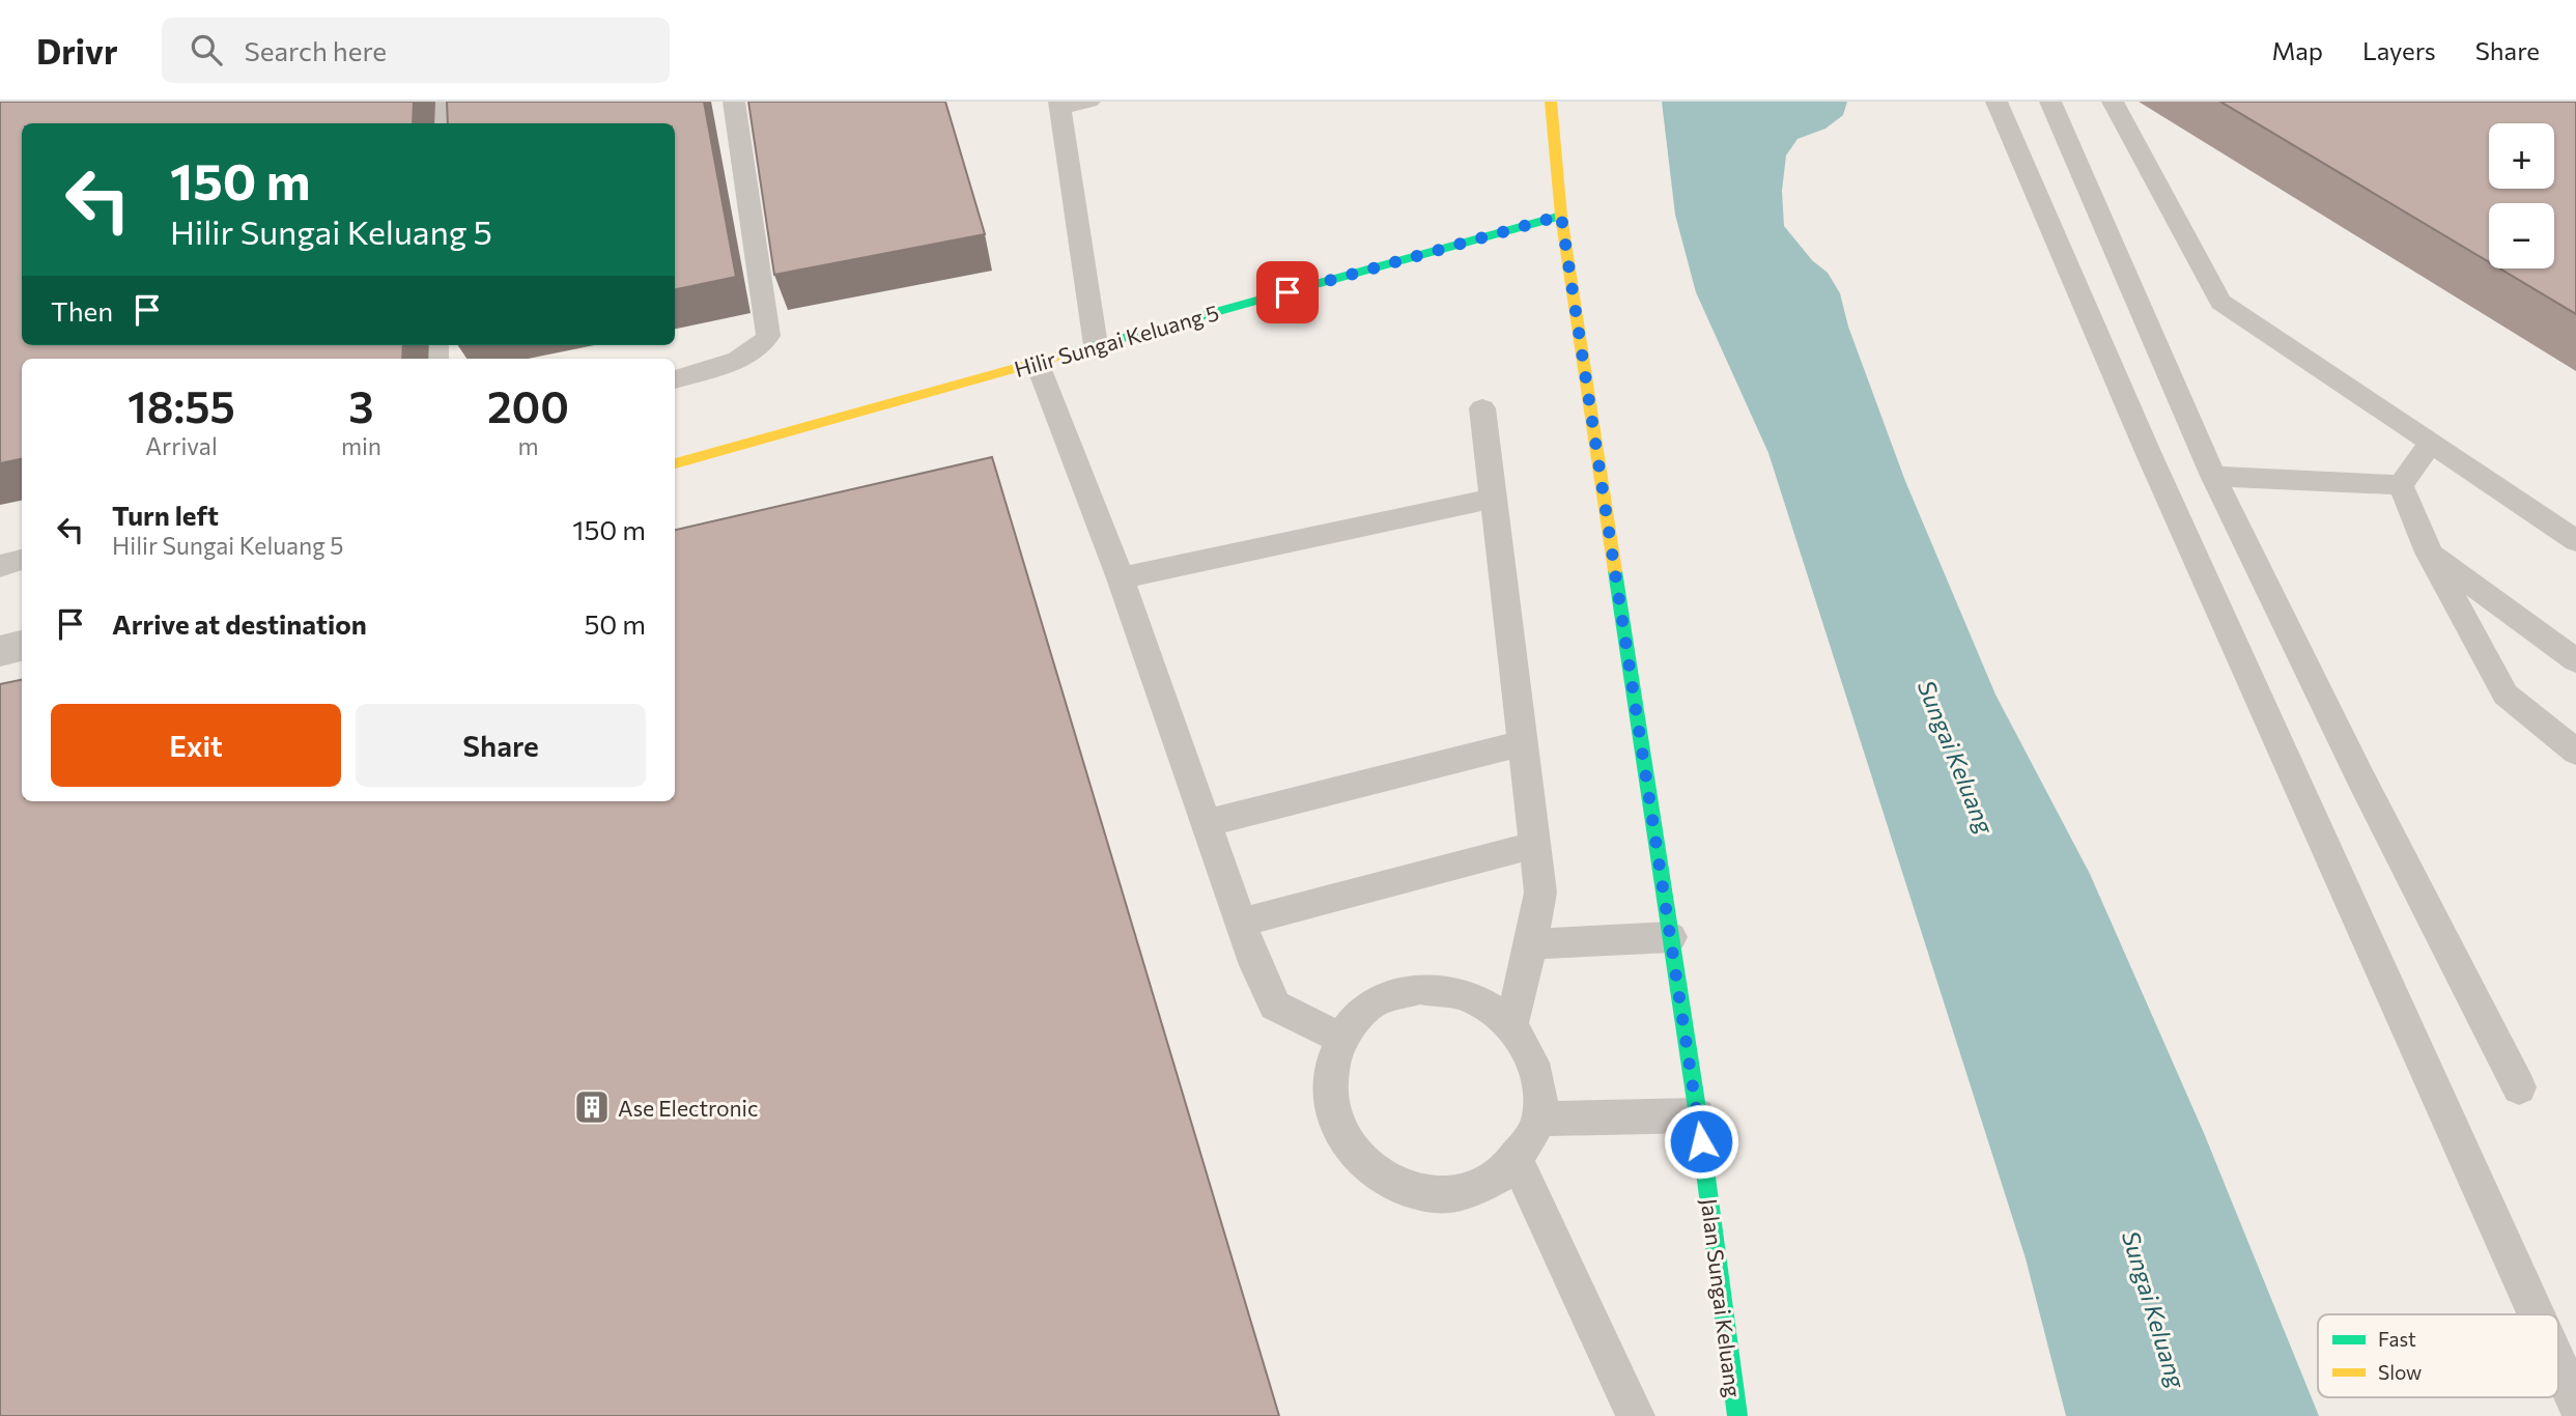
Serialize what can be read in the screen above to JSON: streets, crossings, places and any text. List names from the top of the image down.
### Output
{
  "streets": {
    "street": ["Hilir Sungai Keluang 5", "Jalan Sungai Keluang"]
  },
  "crossings": [
    ["Hilir Sungai Keluang 5", "Jalan Sungai Keluang"]
  ],
  "water": ["Sungai Keluang"],
  "places": {
    "building": ["Ase Electronic"]
  },
  "legend": ["Fast", "Slow"],
  "page": {
    "header": "Drivr",
    "search": "Search here",
    "nav": ["Map", "Layers", "Share"],
    "map_buttons": ["+", "−"],
    "turn": ["150 m", "Hilir Sungai Keluang 5"],
    "then": "Then",
    "eta": [
      "18:55",
      "Arrival",
      "3",
      "min",
      "200",
      "m"
    ],
    "list": [
      {
        "name": "Turn left",
        "note": "Hilir Sungai Keluang 5",
        "value": "150 m"
      },
      {
        "name": "Arrive at destination",
        "value": "50 m"
      }
    ],
    "buttons": ["Exit", "Share"]
  }
}
